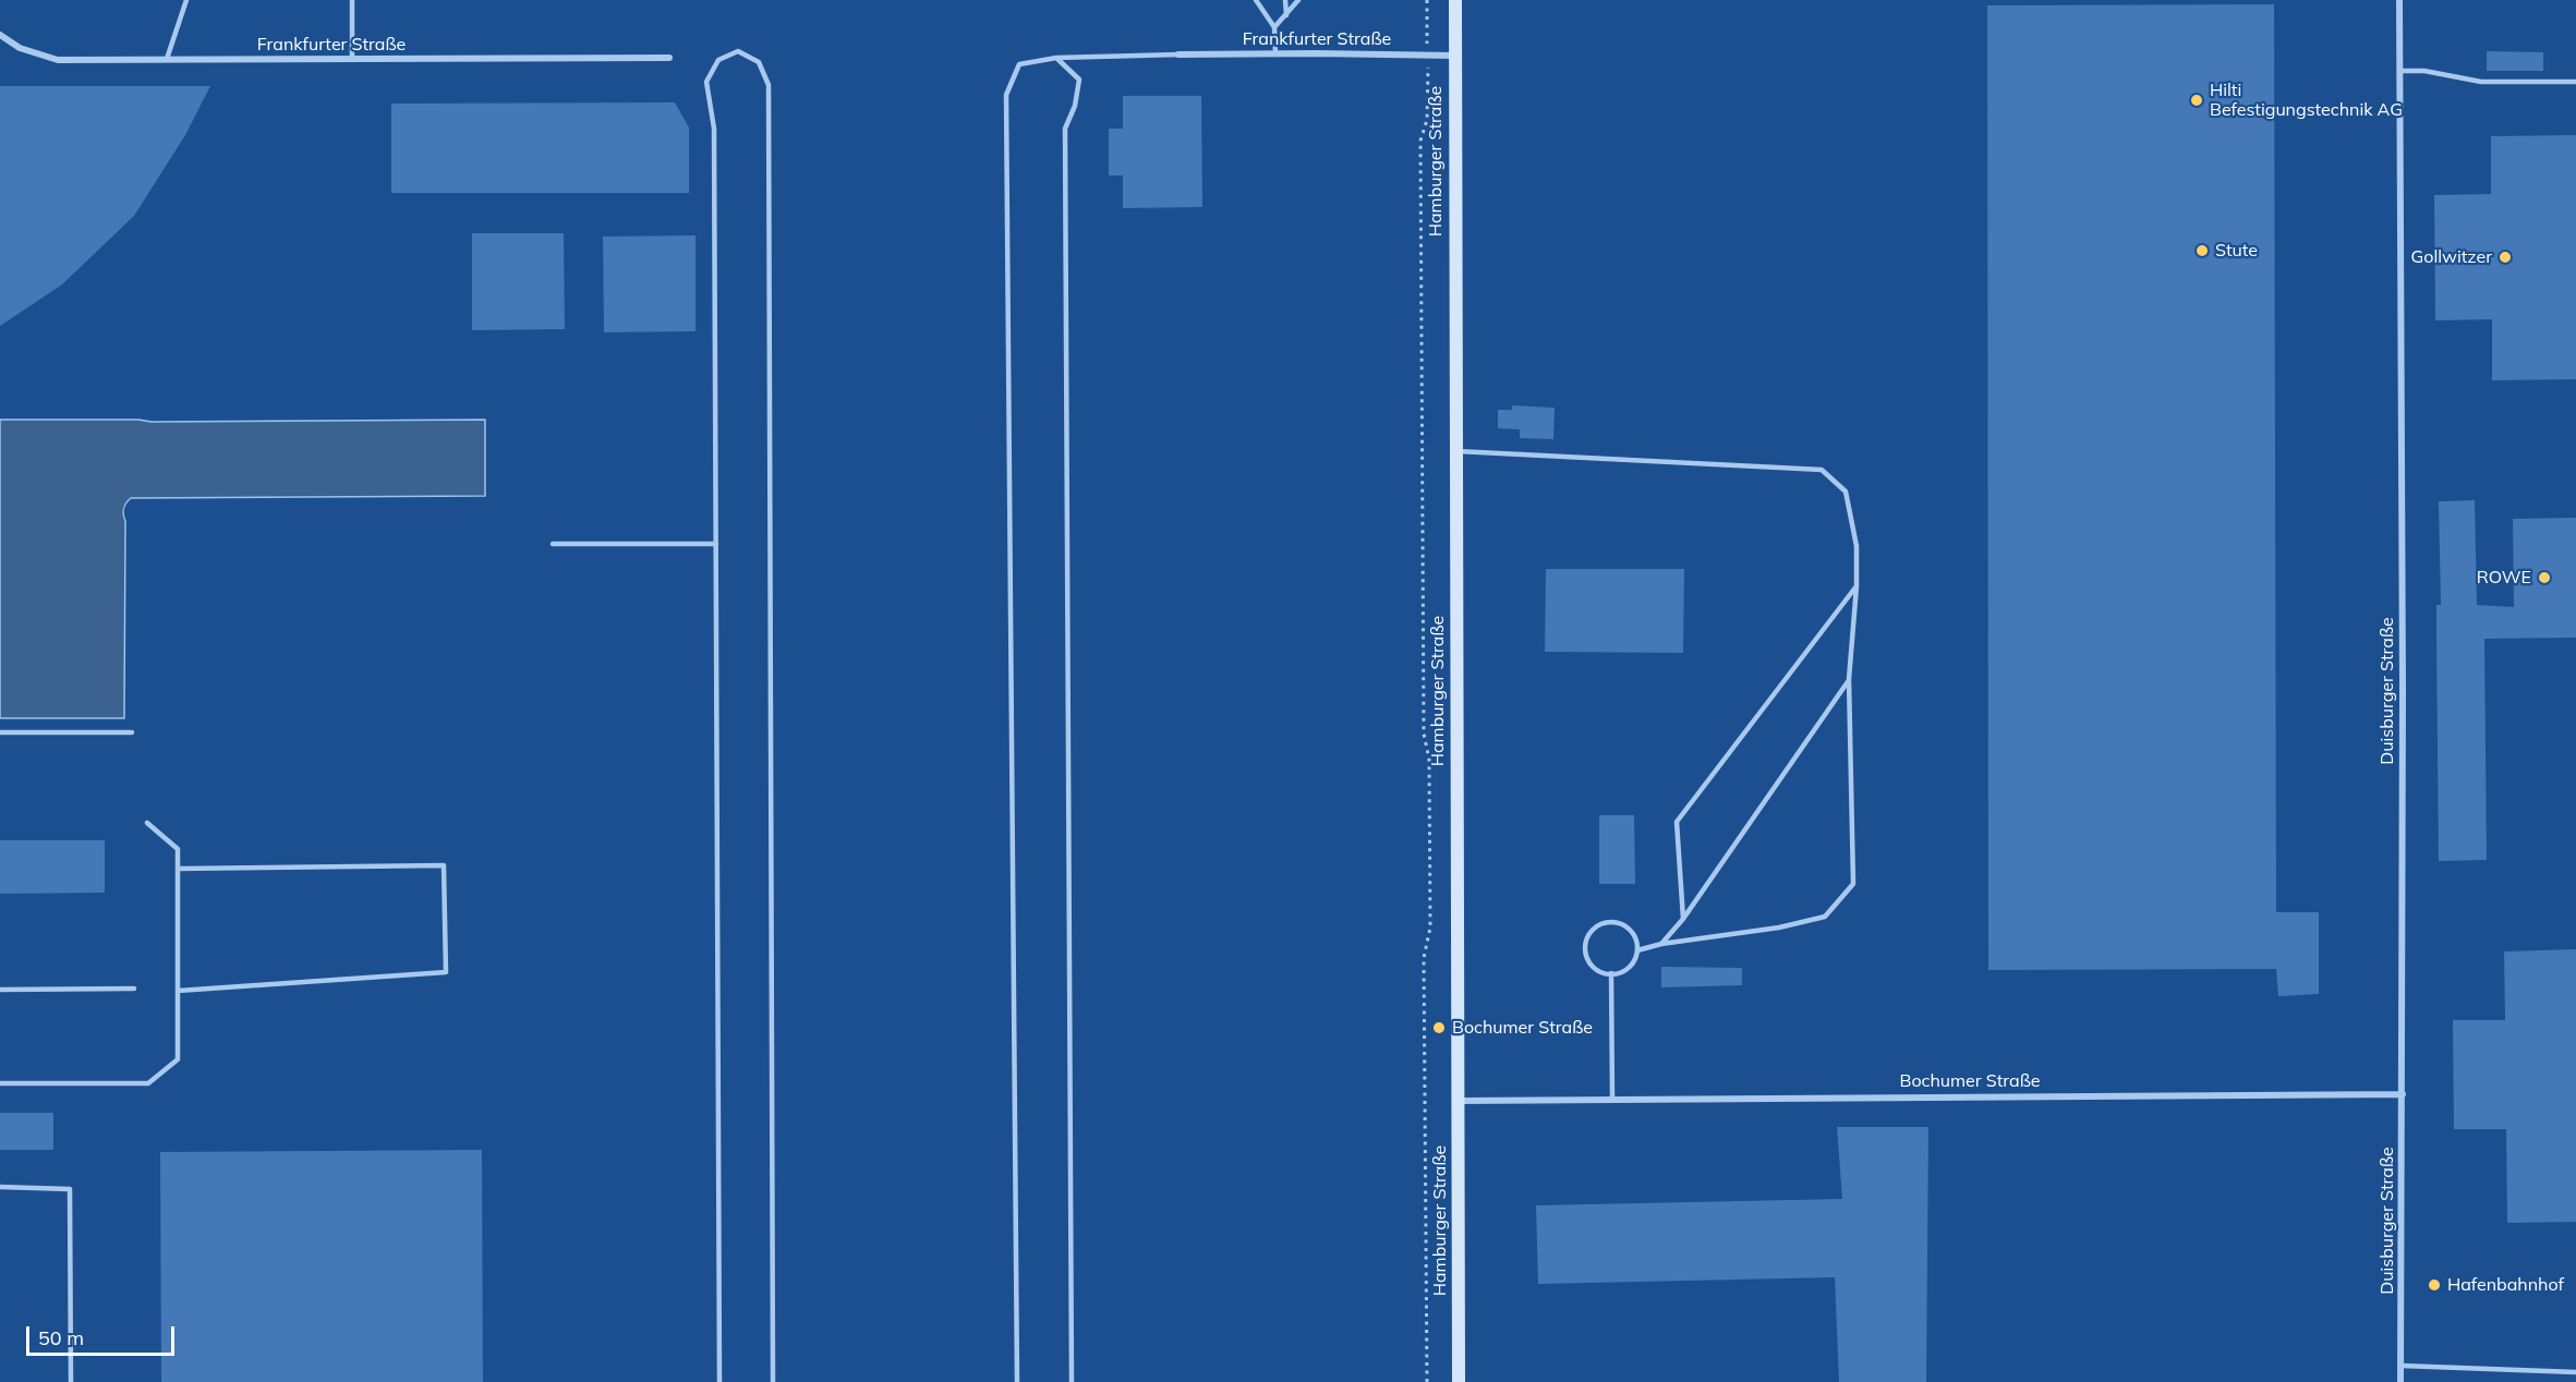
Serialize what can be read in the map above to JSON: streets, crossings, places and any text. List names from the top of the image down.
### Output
{
  "streets": {
    "street": [
      "Frankfurter Straße",
      "Hamburger Straße",
      "Duisburger Straße",
      "Bochumer Straße"
    ]
  },
  "crossings": [
    ["Frankfurter Straße", "Hamburger Straße"],
    ["Hamburger Straße", "Bochumer Straße"],
    ["Duisburger Straße", "Bochumer Straße"]
  ],
  "places": [
    "Hilti Befestigungstechnik AG",
    "Stute",
    "Gollwitzer",
    "ROWE",
    "Bochumer Straße",
    "Hafenbahnhof"
  ],
  "scale_bar": "50 m"
}
